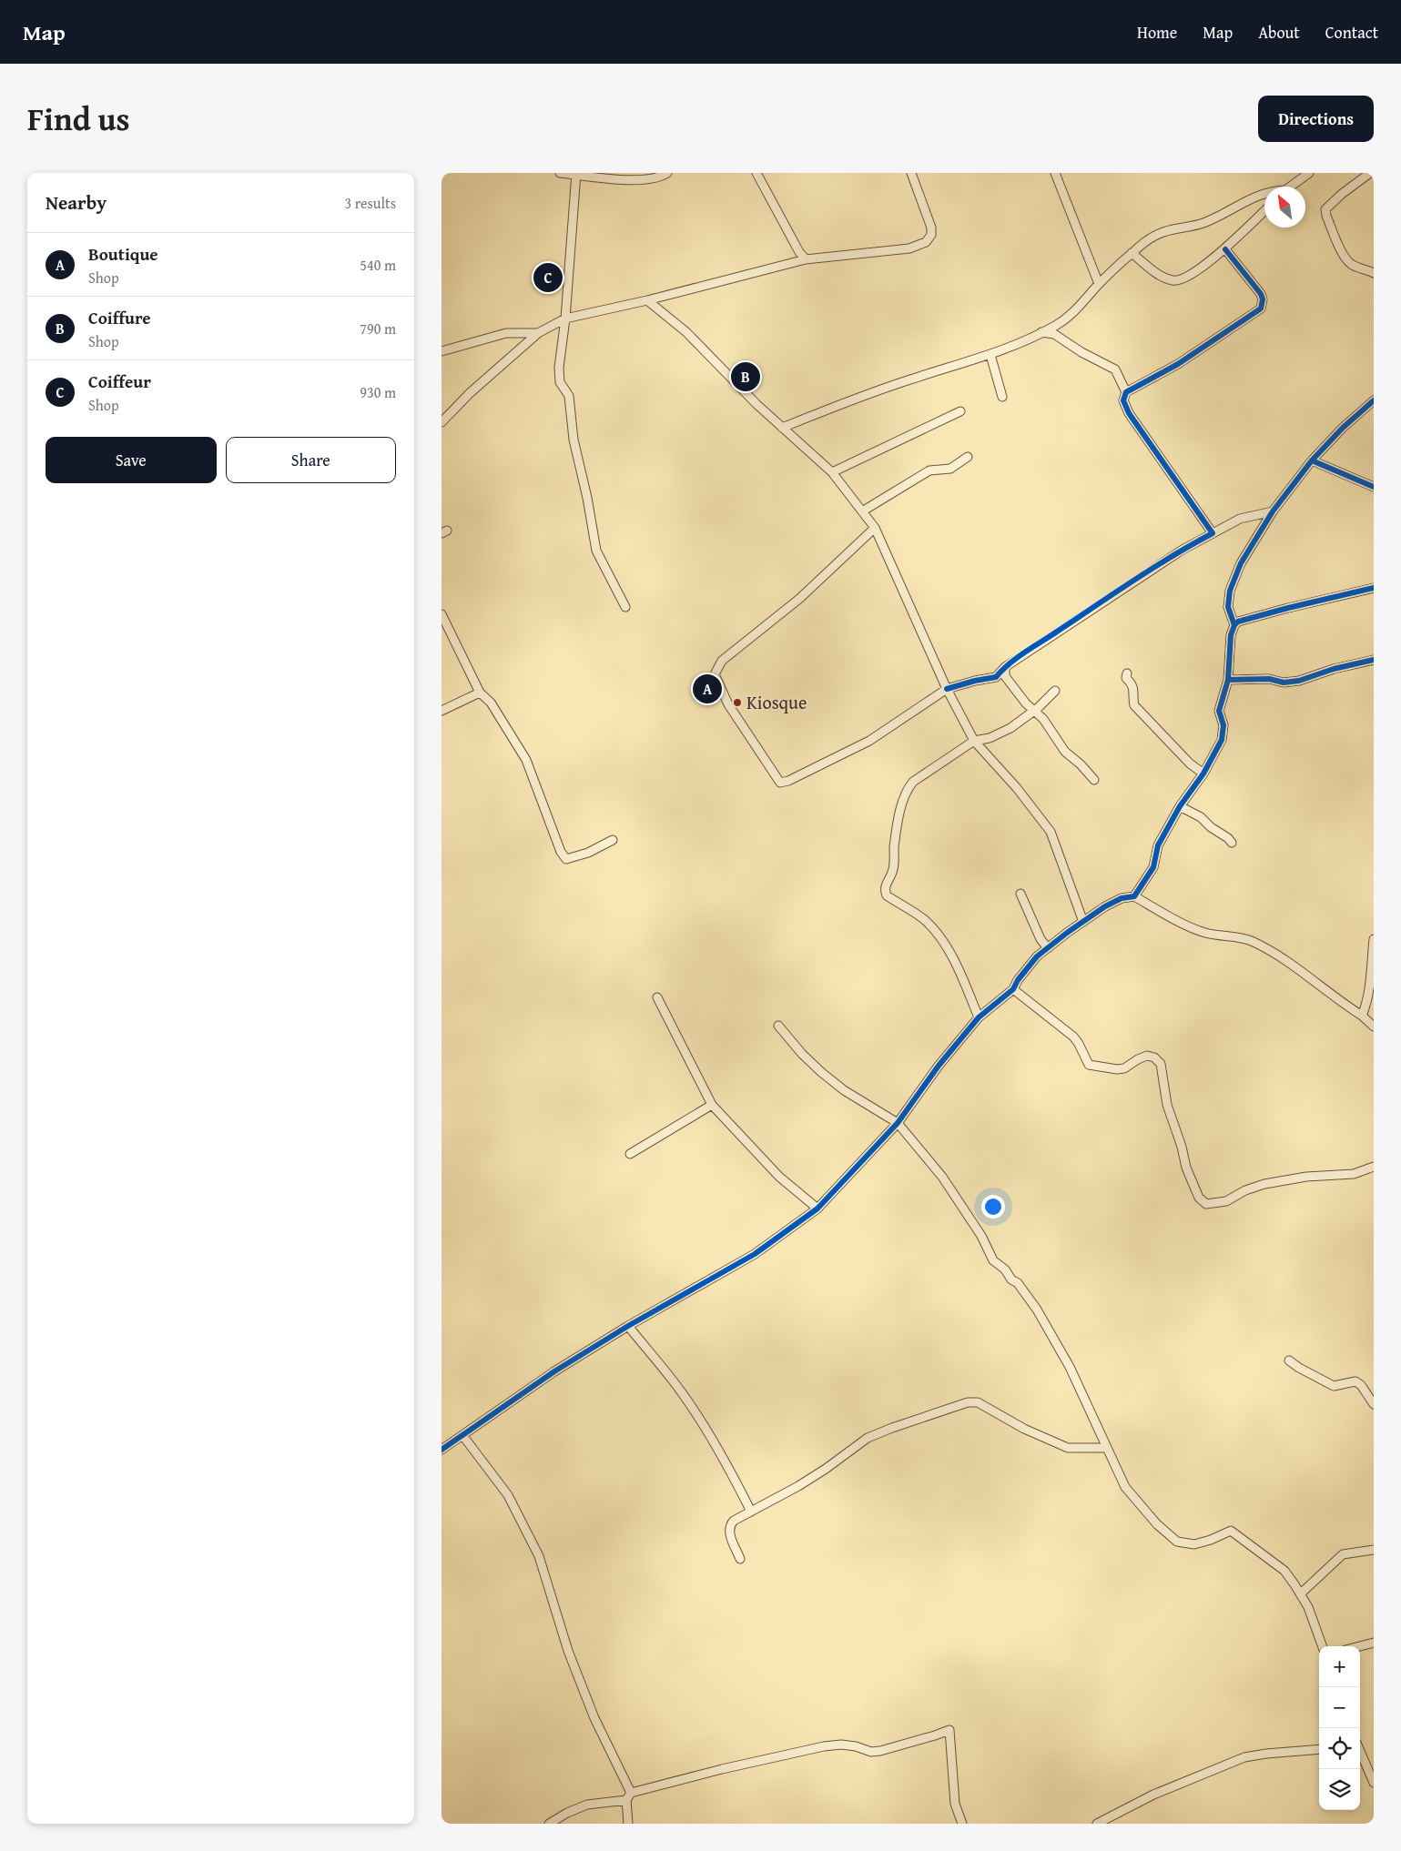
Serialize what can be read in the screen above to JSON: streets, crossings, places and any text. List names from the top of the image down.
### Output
{
  "places": ["Kiosque"],
  "north": "top left",
  "page": {
    "header": "Map",
    "nav": [
      "Home",
      "Map",
      "About",
      "Contact"
    ],
    "title": "Find us",
    "buttons": [
      "Directions",
      ["Save", "Share"]
    ],
    "heading": ["Nearby", "3 results"],
    "list": [
      {
        "mark": "A",
        "name": "Boutique",
        "note": "Shop",
        "value": "540 m"
      },
      {
        "mark": "B",
        "name": "Coiffure",
        "note": "Shop",
        "value": "790 m"
      },
      {
        "mark": "C",
        "name": "Coiffeur",
        "note": "Shop",
        "value": "930 m"
      }
    ],
    "pins": ["C", "B", "A"],
    "map_buttons": ["+", "−"]
  }
}
